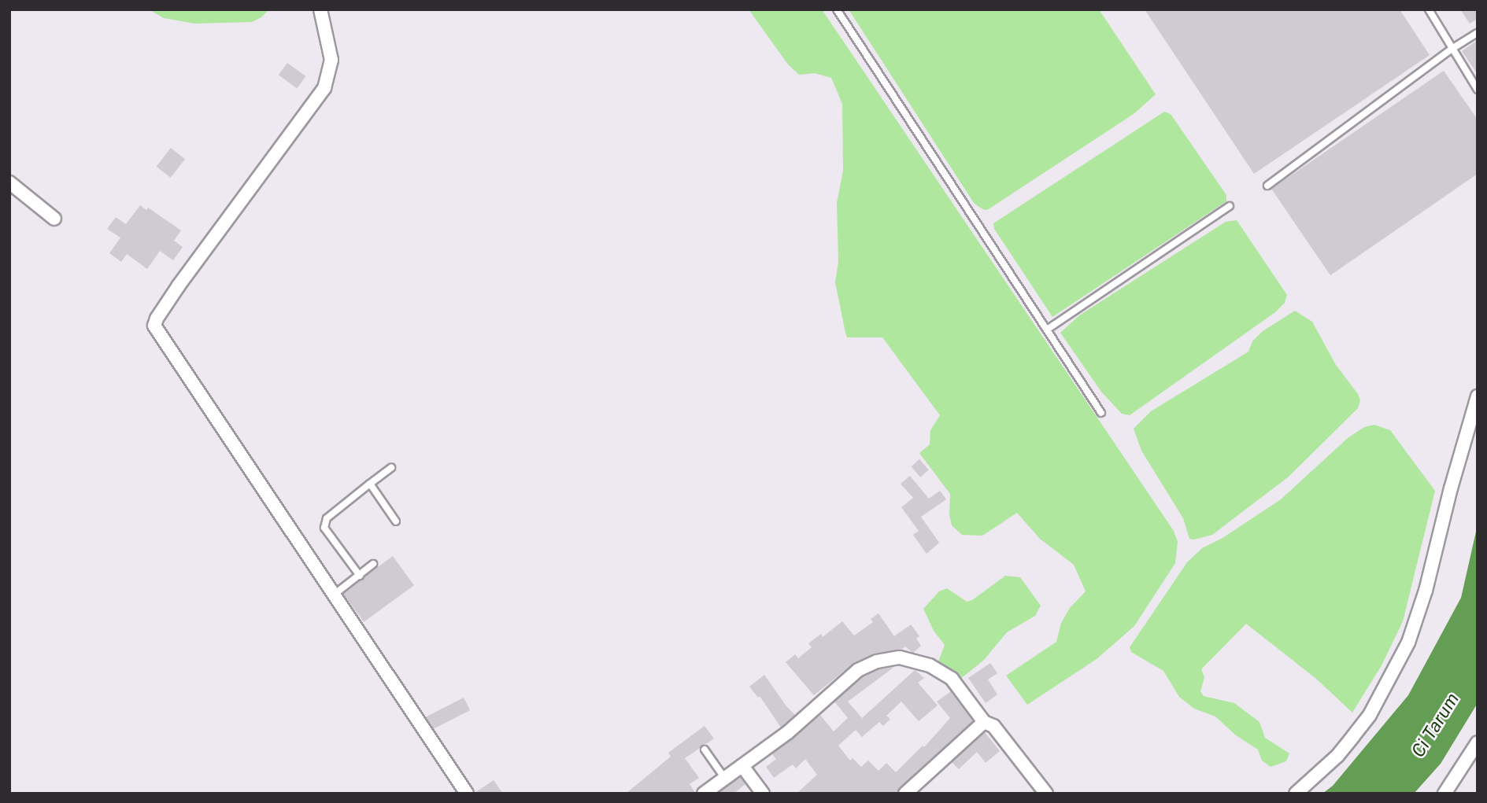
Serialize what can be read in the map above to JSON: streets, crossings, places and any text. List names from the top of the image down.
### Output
{
  "water": ["Ci Tarum"]
}
